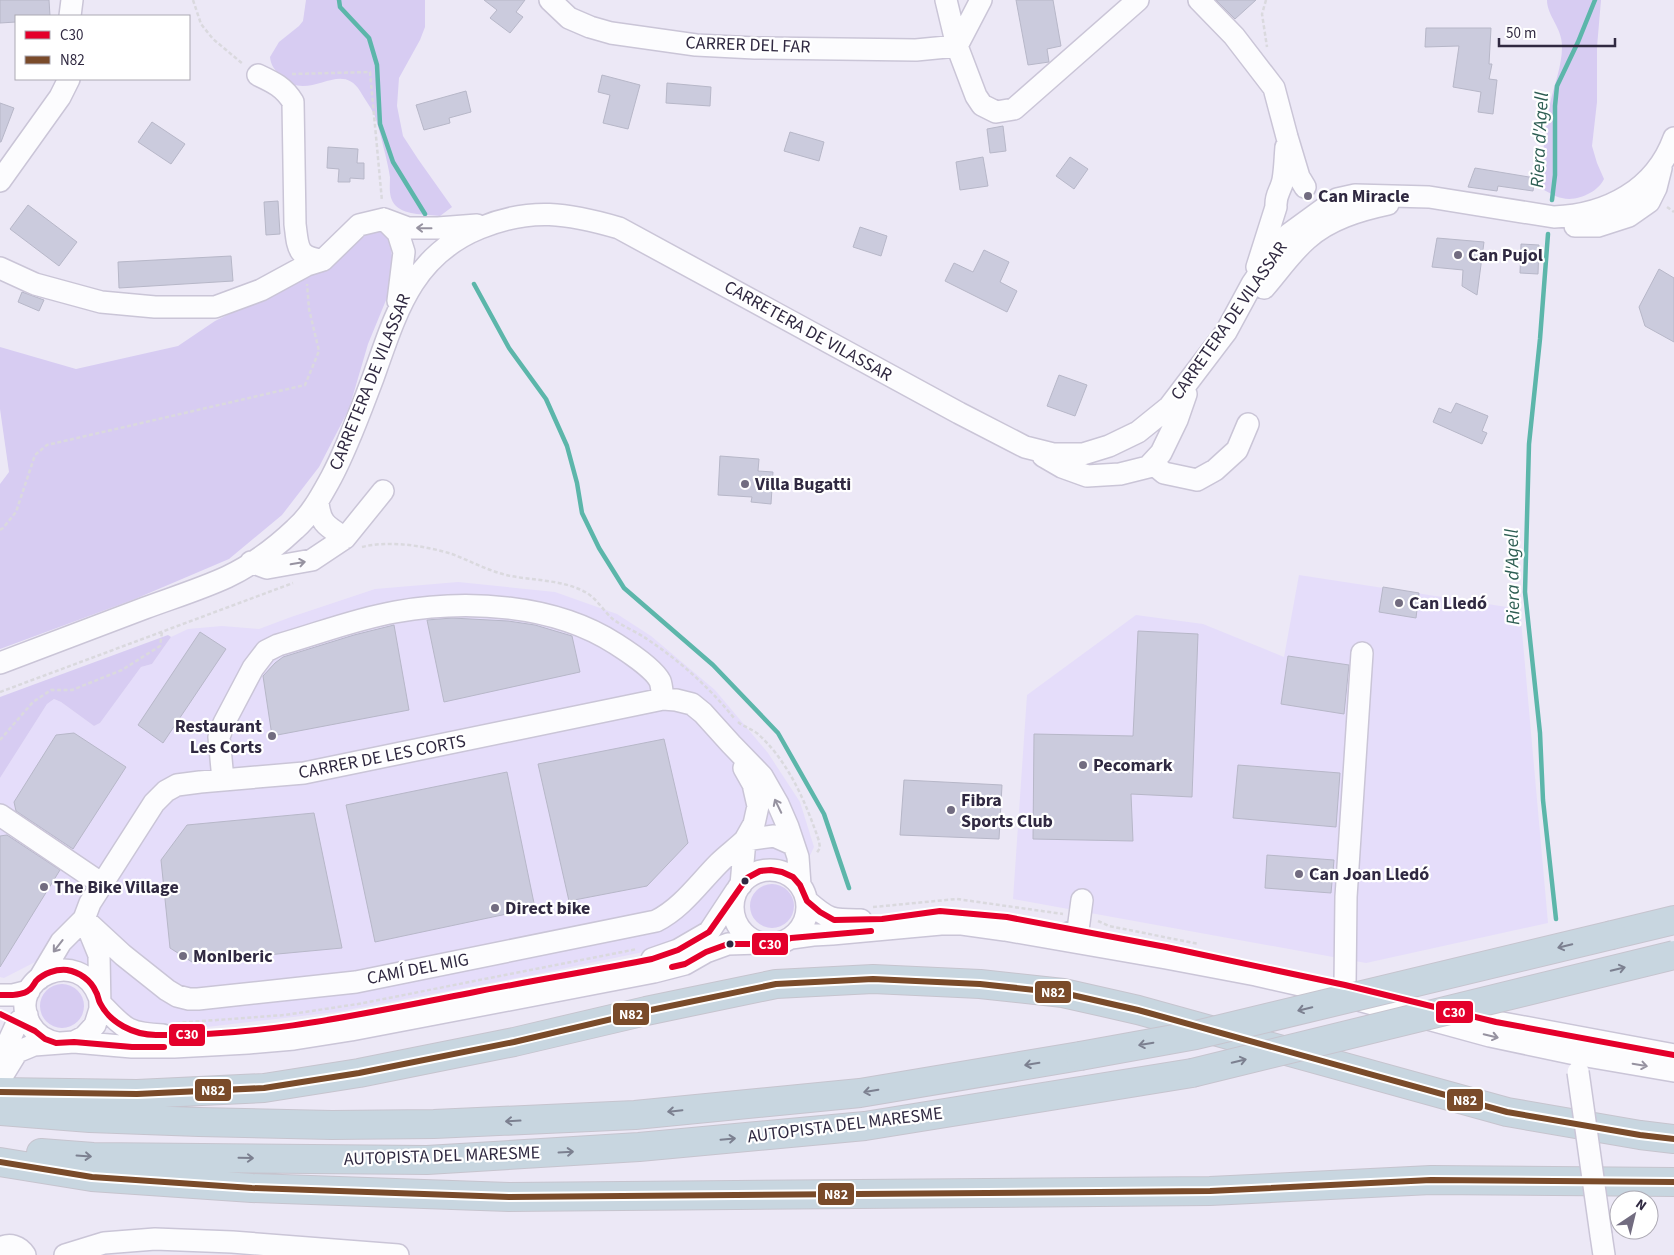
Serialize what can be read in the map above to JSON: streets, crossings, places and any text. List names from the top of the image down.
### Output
{
  "streets": {
    "highway": ["AUTOPISTA DEL MARESME"],
    "street": [
      "CARRER DEL FAR",
      "CARRETERA DE VILASSAR",
      "CARRER DE LES CORTS",
      "CAMÍ DEL MIG"
    ]
  },
  "crossings": [
    ["CARRER DE LES CORTS", "CAMÍ DEL MIG"]
  ],
  "water": ["Riera d'Agell"],
  "places": [
    "Can Miracle",
    "Can Pujol",
    "Villa Bugatti",
    "Can Lledó",
    "Restaurant Les Corts",
    "Pecomark",
    "Fibra Sports Club",
    "Can Joan Lledó",
    "The Bike Village",
    "Direct bike",
    "MonIberic"
  ],
  "lines": ["transit line C30", "transit line N82"],
  "legend": ["C30", "N82"],
  "scale_bar": "50 m",
  "north": "top right"
}
